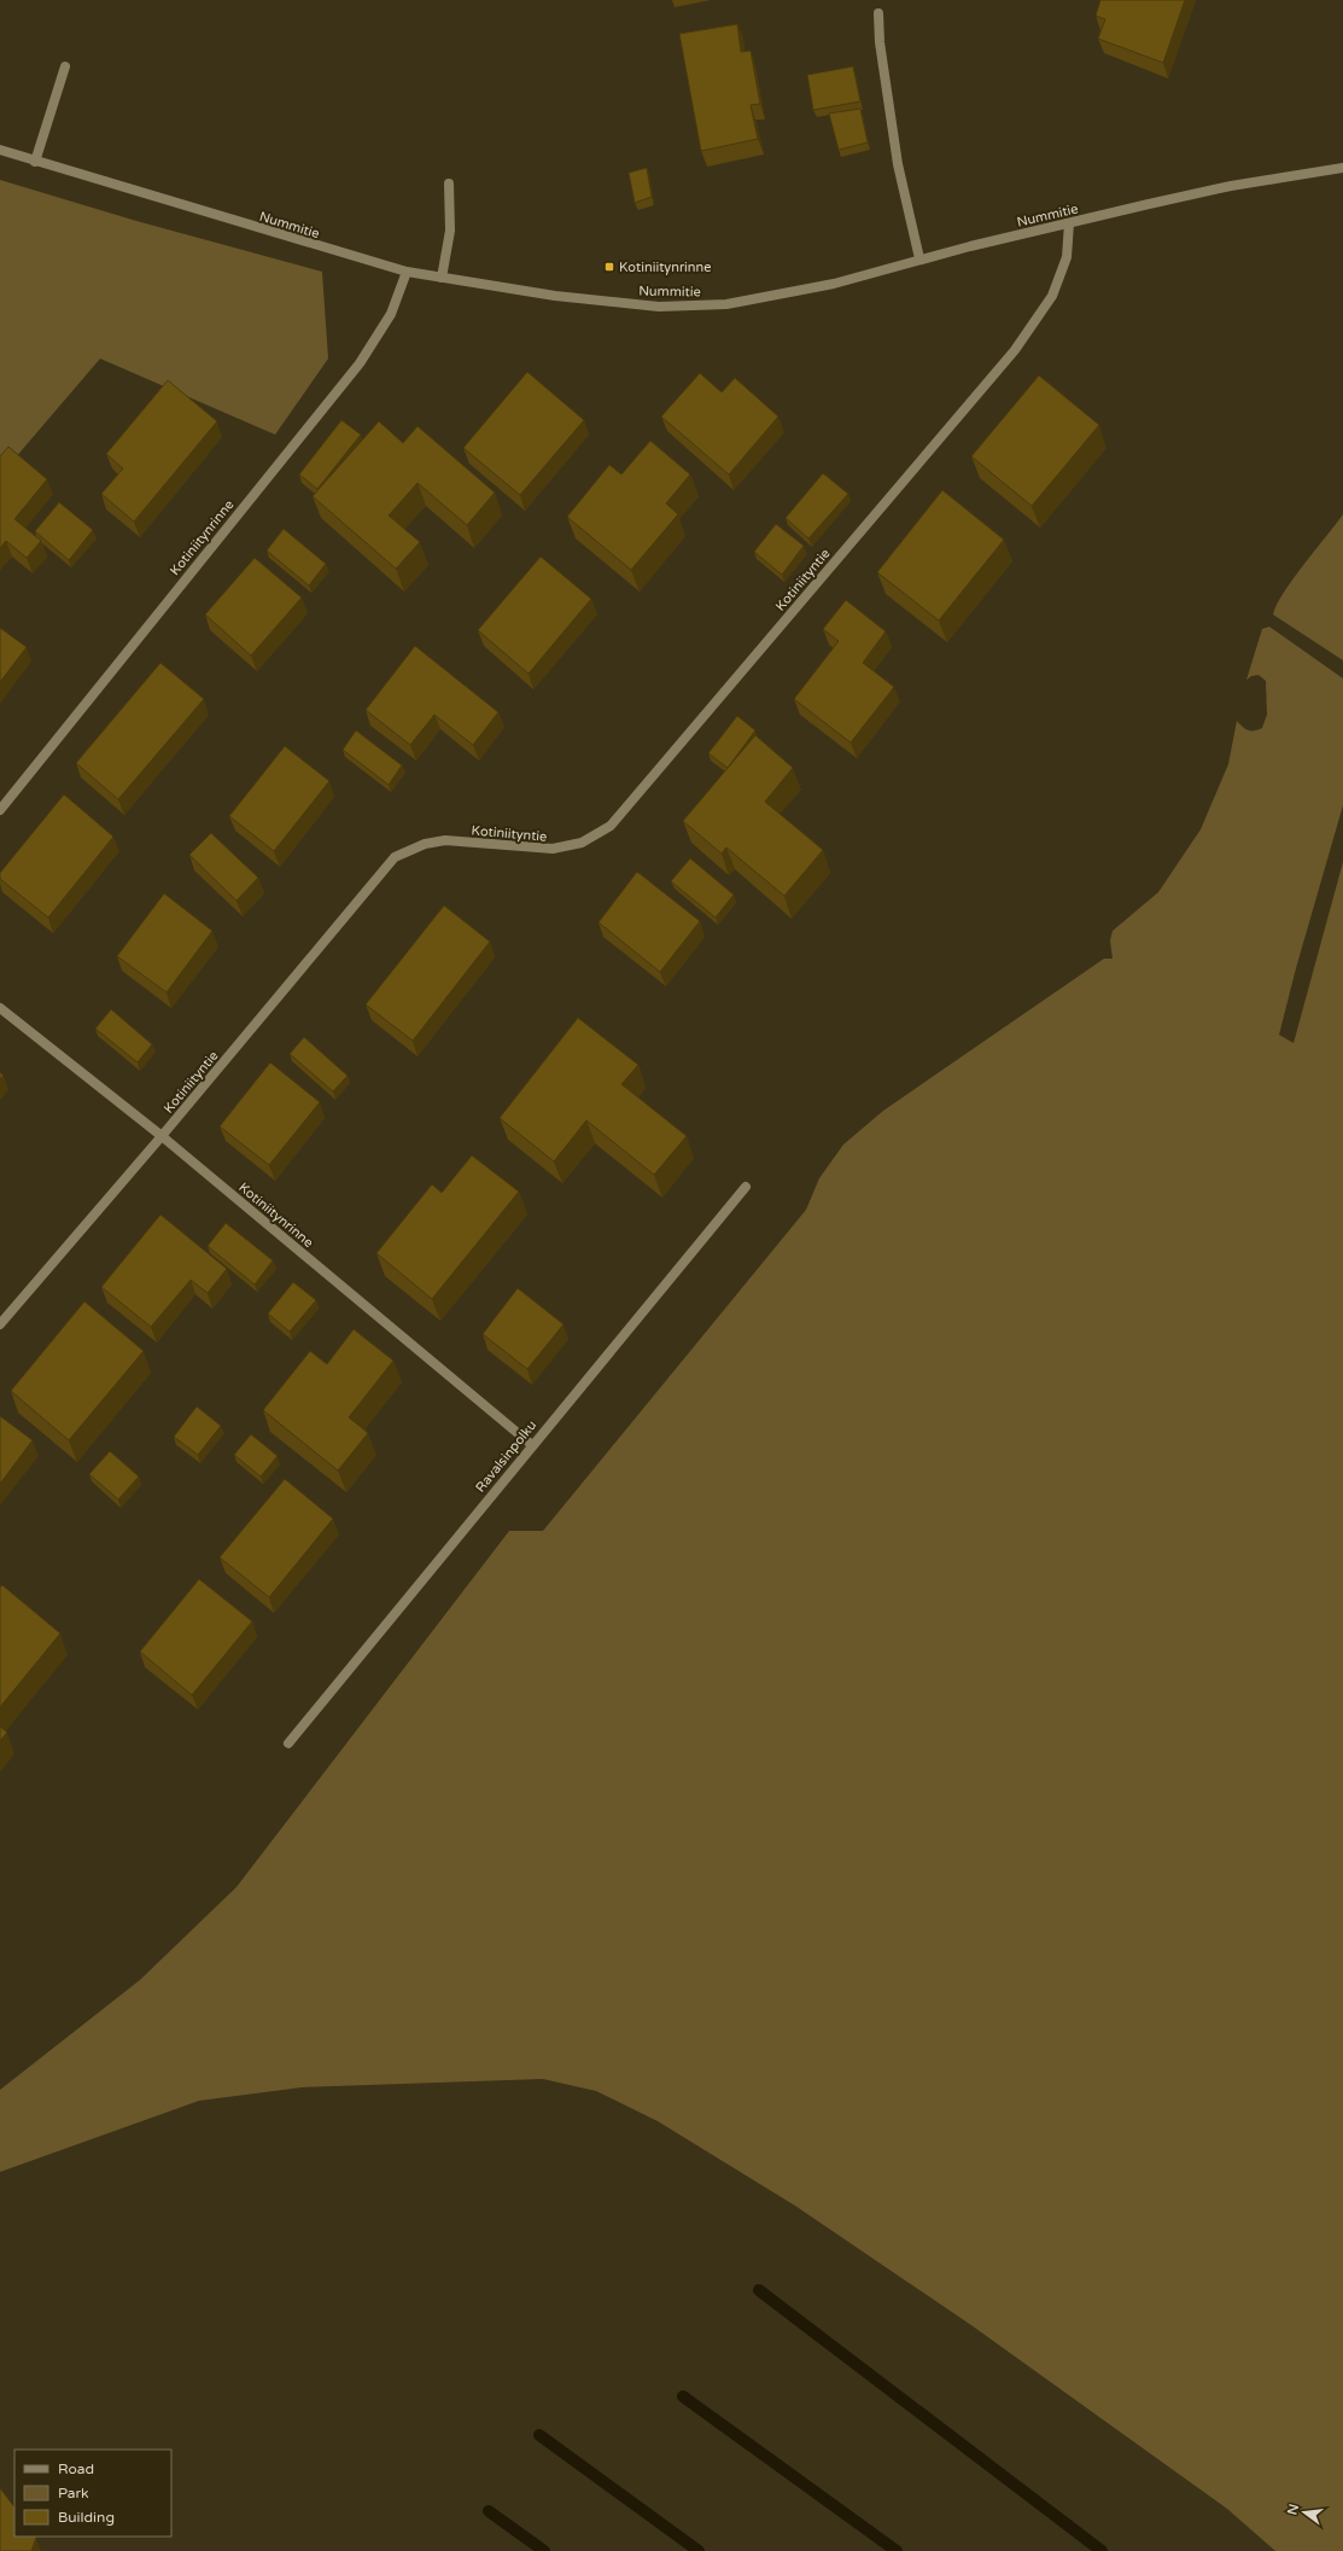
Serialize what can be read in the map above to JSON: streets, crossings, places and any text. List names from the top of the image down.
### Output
{
  "streets": {
    "street": [
      "Nummitie",
      "Kotiniitynrinne",
      "Kotiniityntie",
      "Ravalsinpolku"
    ]
  },
  "crossings": [
    ["Nummitie", "Kotiniitynrinne"],
    ["Nummitie", "Kotiniityntie"],
    ["Kotiniitynrinne", "Kotiniityntie"],
    ["Kotiniitynrinne", "Ravalsinpolku"]
  ],
  "places": {
    "transit": ["Kotiniitynrinne"]
  },
  "legend": ["Road", "Park", "Building"],
  "north": "left"
}
